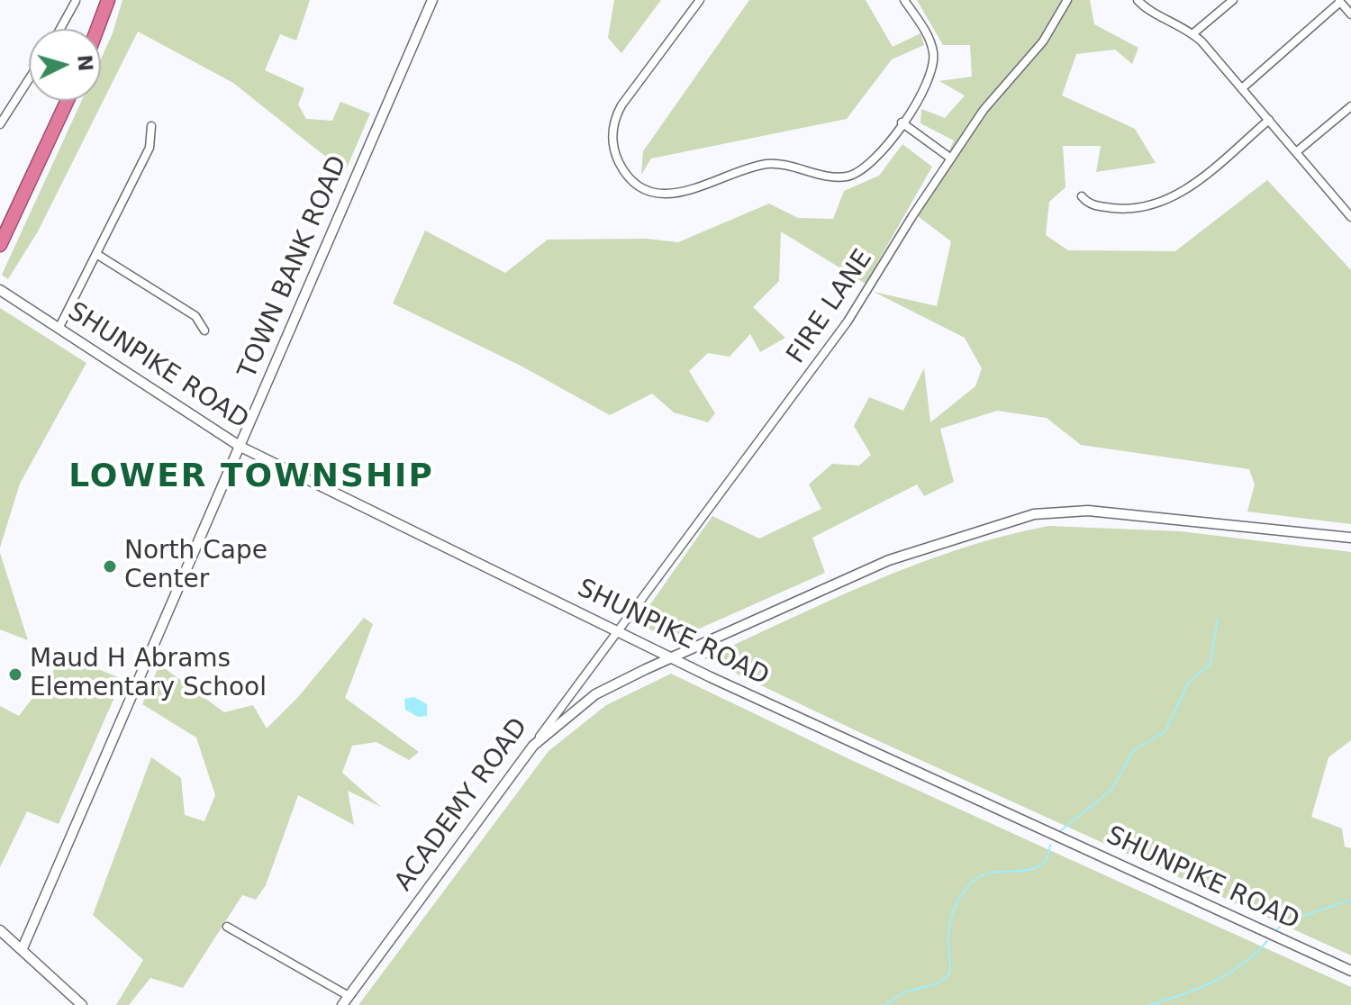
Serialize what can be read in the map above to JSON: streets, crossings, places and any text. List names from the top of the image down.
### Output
{
  "streets": {
    "street": [
      "TOWN BANK ROAD",
      "FIRE LANE",
      "SHUNPIKE ROAD",
      "ACADEMY ROAD"
    ]
  },
  "crossings": [
    ["TOWN BANK ROAD", "SHUNPIKE ROAD"],
    ["FIRE LANE", "SHUNPIKE ROAD"],
    ["FIRE LANE", "ACADEMY ROAD"],
    ["SHUNPIKE ROAD", "ACADEMY ROAD"]
  ],
  "districts": ["LOWER TOWNSHIP"],
  "places": ["North Cape Center", "Maud H Abrams Elementary School"],
  "north": "right"
}
